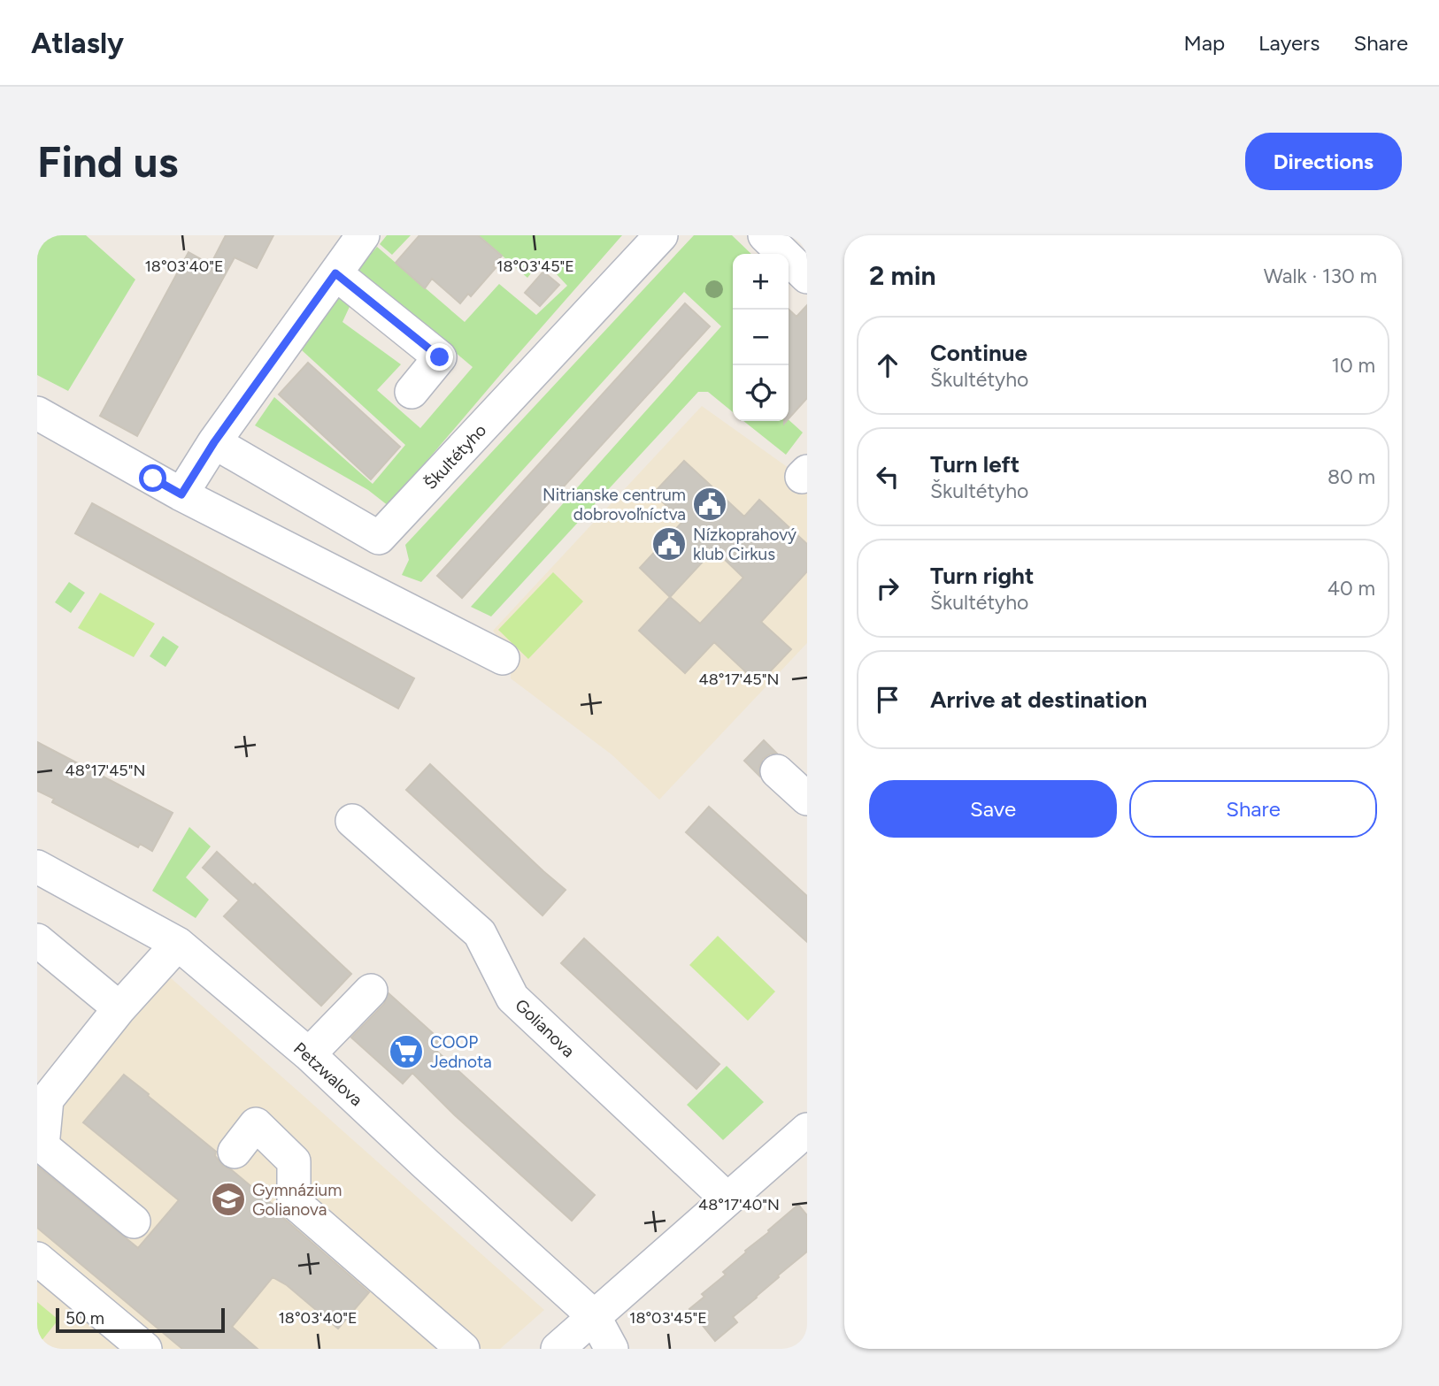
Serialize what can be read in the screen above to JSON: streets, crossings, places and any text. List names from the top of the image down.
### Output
{
  "streets": {
    "street": ["Škultétyho", "Golianova", "Petzwalova"]
  },
  "places": {
    "public building": ["Nitrianske centrum dobrovoľníctva", "Nízkoprahový klub Cirkus"],
    "supermarket": ["COOP Jednota"],
    "school or university": ["Gymnázium Golianova"]
  },
  "scale_bar": "50 m",
  "page": {
    "header": "Atlasly",
    "nav": ["Map", "Layers", "Share"],
    "buttons": [
      "Directions",
      ["Save", "Share"]
    ],
    "title": "Find us",
    "heading": ["2 min", "Walk · 130 m"],
    "map_buttons": ["+", "−"],
    "list": [
      ["Continue", "Škultétyho", "10 m"],
      ["Turn left", "Škultétyho", "80 m"],
      ["Turn right", "Škultétyho", "40 m"],
      "Arrive at destination"
    ],
    "scale": "50 m"
  },
  "coordinates": [
    "18°03'40\"E",
    "18°03'45\"E",
    "48°17'45\"N",
    "48°17'40\"N"
  ]
}
